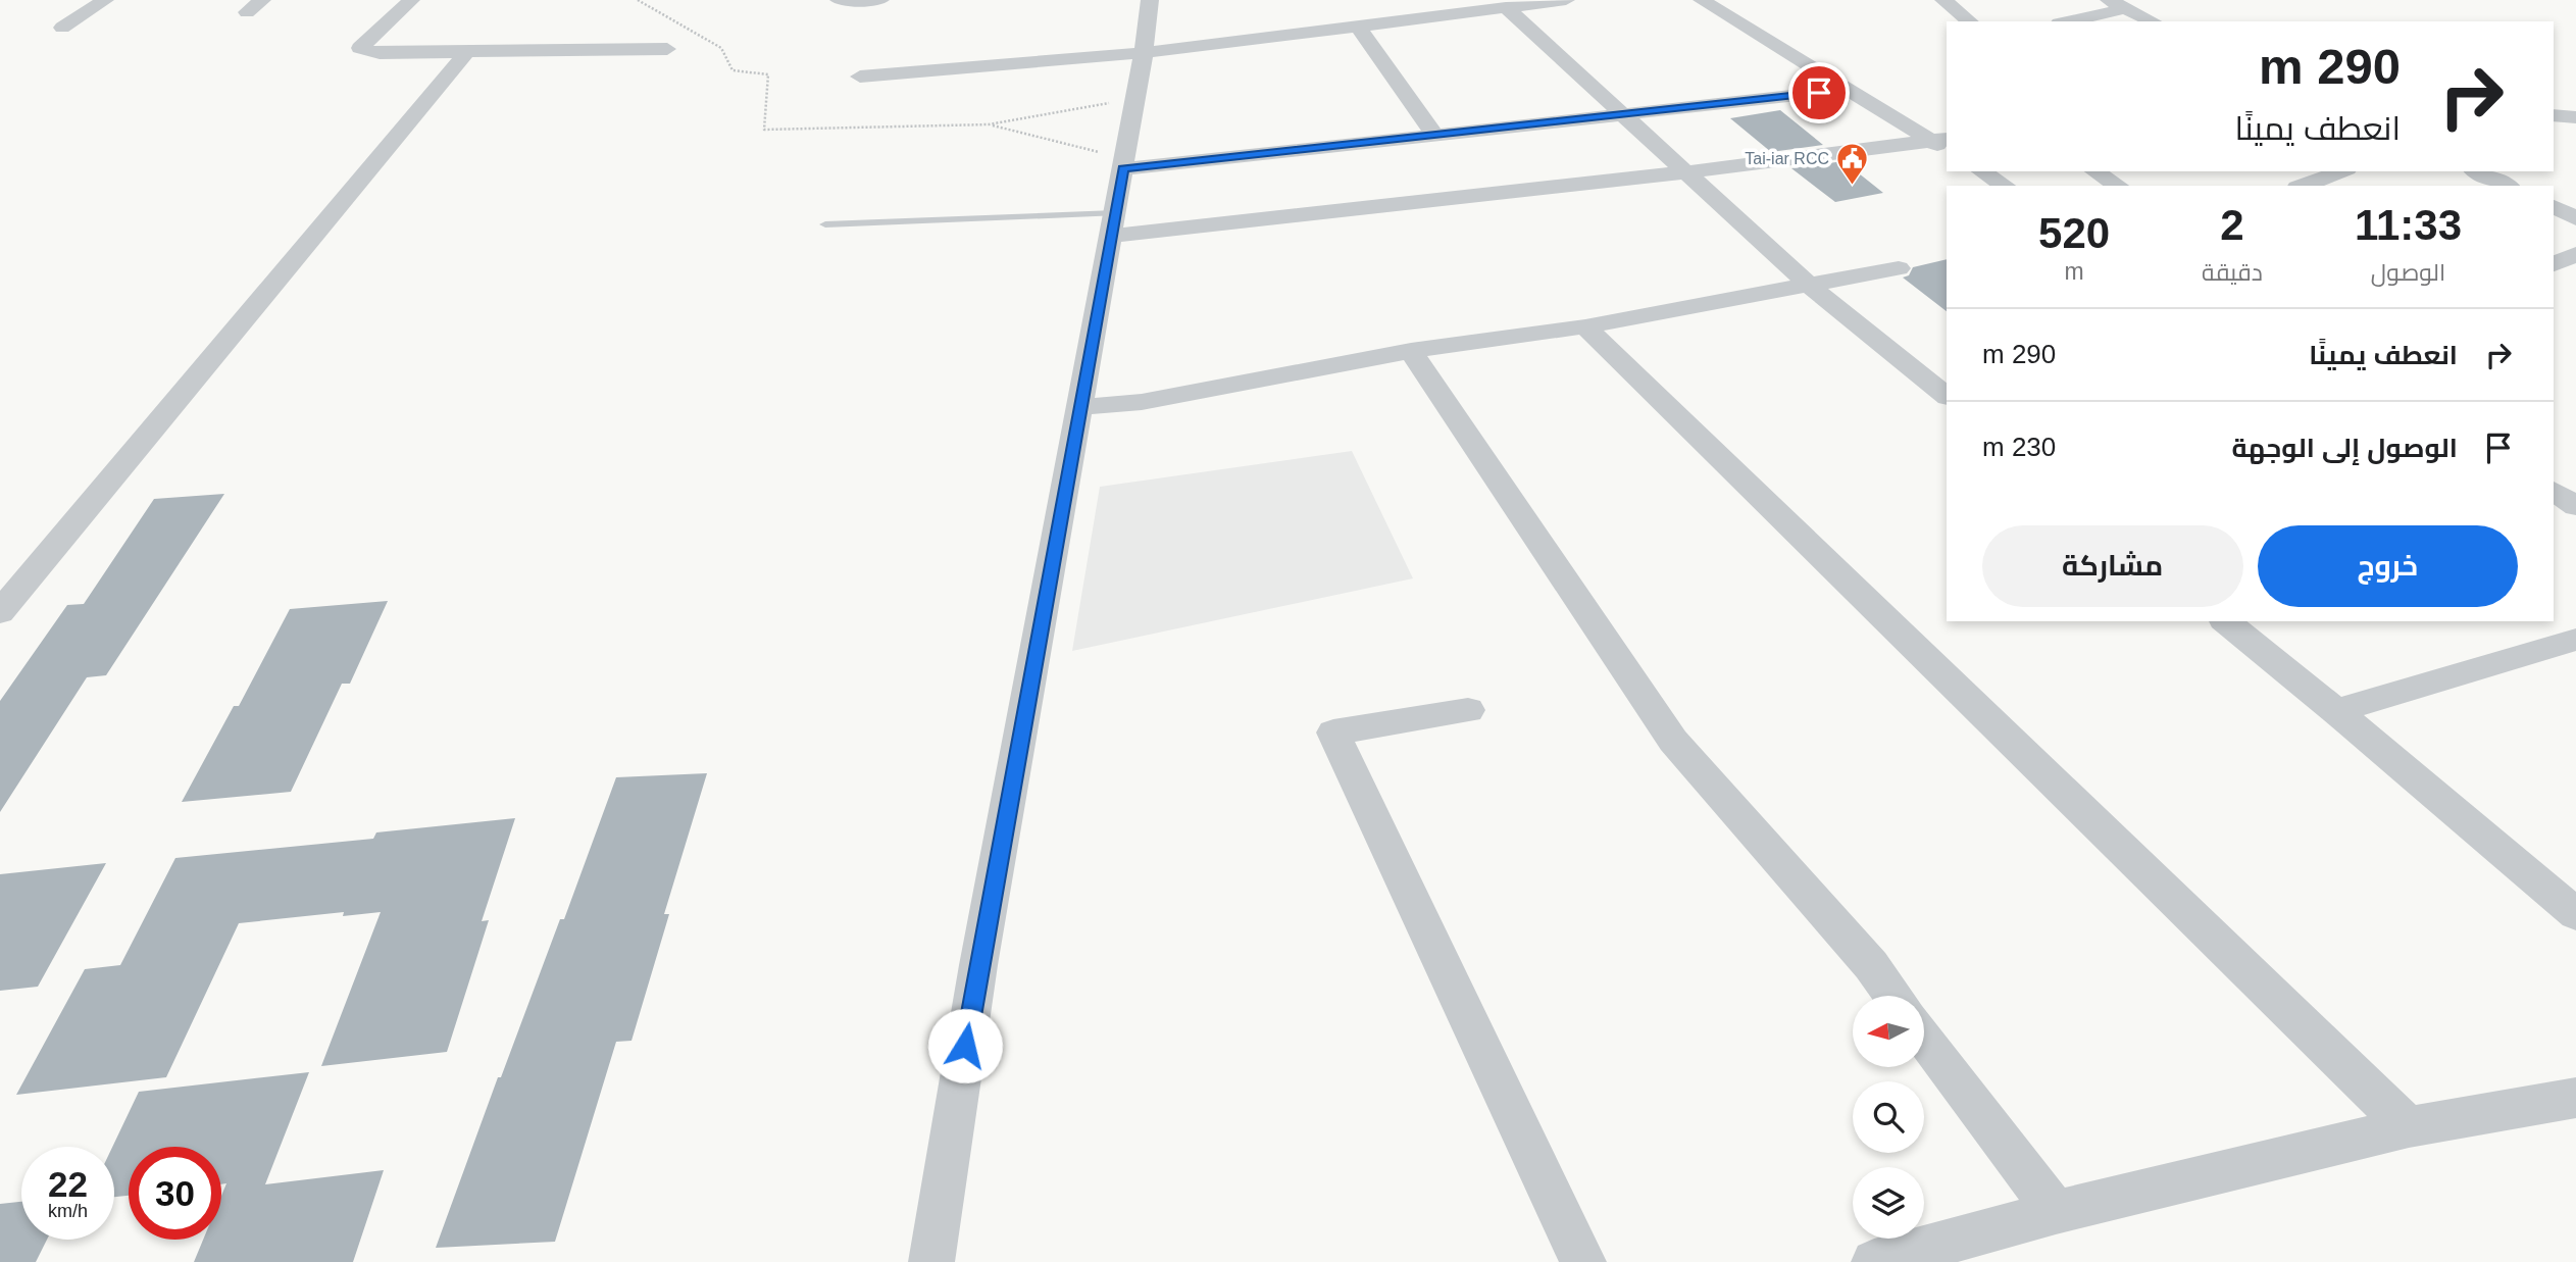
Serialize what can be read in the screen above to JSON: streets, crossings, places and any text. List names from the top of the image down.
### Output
{
  "places": {
    "public building": ["Tai-iar RCC"]
  },
  "north": "left",
  "page": {
    "turn": ["290 m", "انعطف يمينًا"],
    "eta": [
      "11:33",
      "الوصول",
      "2",
      "دقيقة",
      "520",
      "m"
    ],
    "list": [
      {
        "name": "انعطف يمينًا",
        "value": "290 m"
      },
      {
        "name": "الوصول إلى الوجهة",
        "value": "230 m"
      }
    ],
    "buttons": ["خروج", "مشاركة"],
    "speed": "22 km/h",
    "limit": "30"
  }
}
